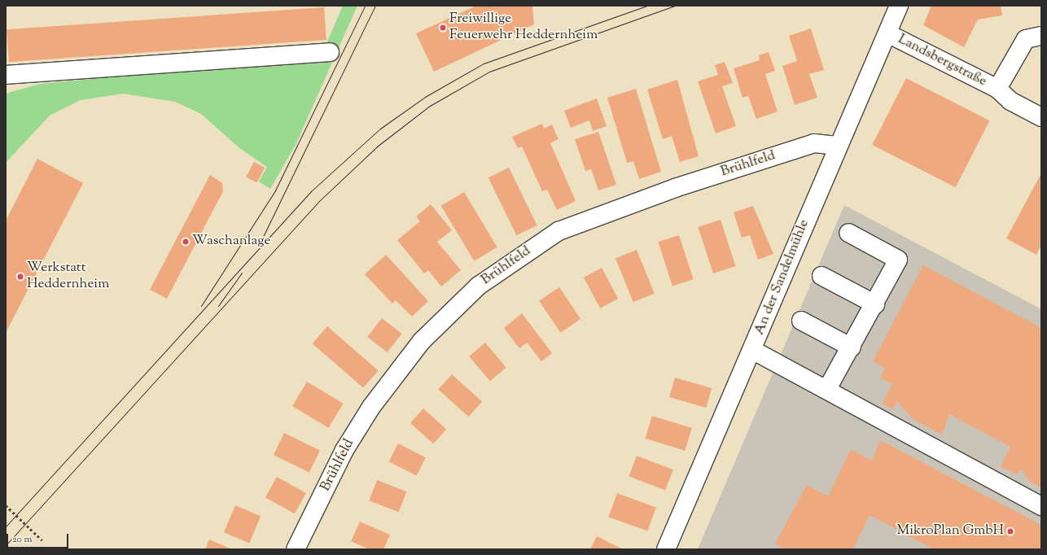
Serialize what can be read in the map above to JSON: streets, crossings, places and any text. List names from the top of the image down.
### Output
{
  "streets": {
    "street": ["Landsbergstraße", "Brühlfeld", "An der Sandelmühle"]
  },
  "crossings": [
    ["Landsbergstraße", "An der Sandelmühle"],
    ["Brühlfeld", "An der Sandelmühle"]
  ],
  "places": [
    "Freiwillige Feuerwehr Heddernheim",
    "Waschanlage",
    "Werkstatt Heddernheim",
    "MikroPlan GmbH"
  ],
  "scale_bar": "20 m"
}
